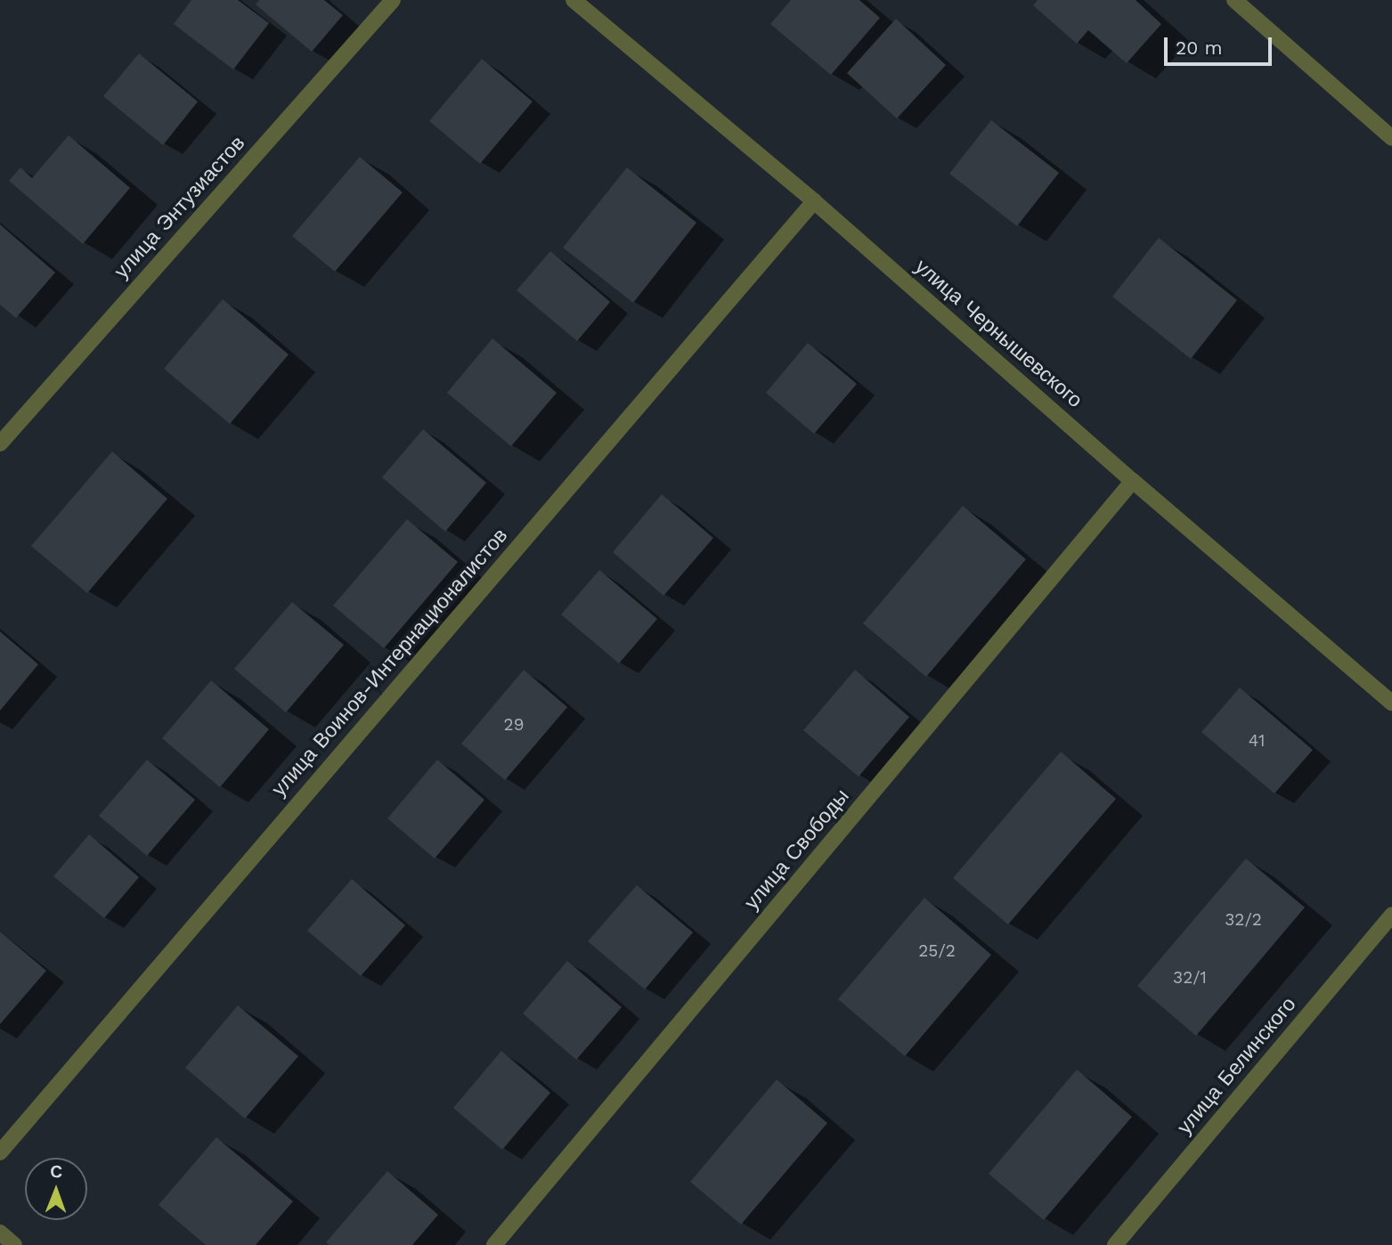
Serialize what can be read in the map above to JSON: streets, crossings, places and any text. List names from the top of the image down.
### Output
{
  "streets": {
    "street": [
      "улица Энтузиастов",
      "улица Чернышевского",
      "улица Воинов-Интернационалистов",
      "улица Свободы",
      "улица Белинского"
    ]
  },
  "crossings": [
    ["улица Чернышевского", "улица Воинов-Интернационалистов"],
    ["улица Чернышевского", "улица Свободы"]
  ],
  "house_numbers": [
    "29",
    "41",
    "32/2",
    "25/2",
    "32/1"
  ],
  "scale_bar": "20 m",
  "north": "top"
}
